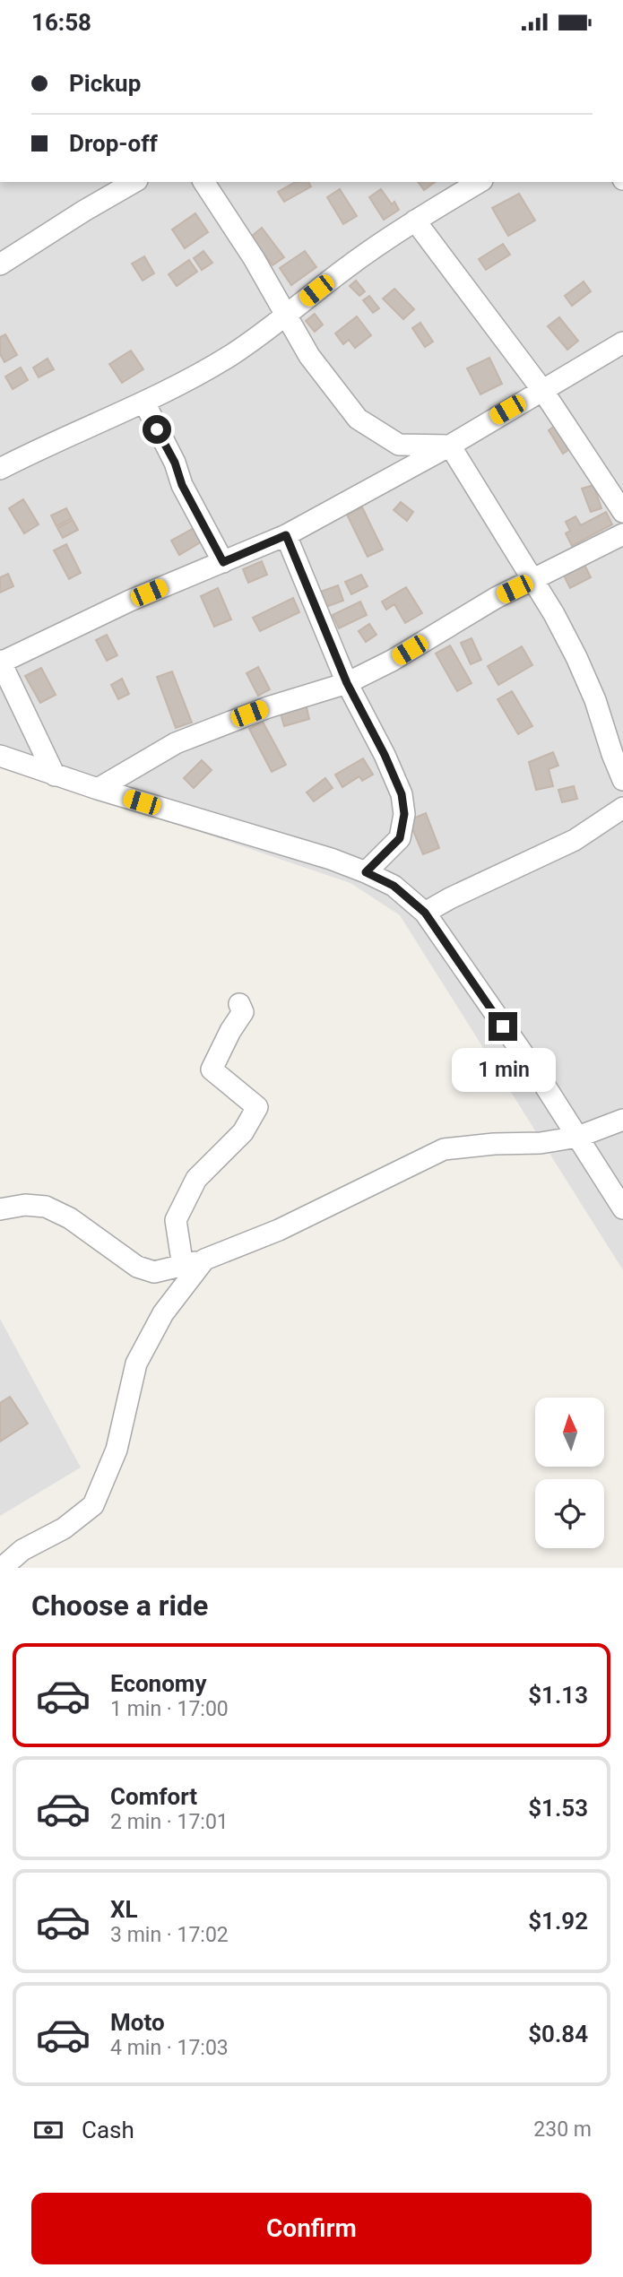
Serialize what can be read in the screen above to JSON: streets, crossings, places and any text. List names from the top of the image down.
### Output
{
  "north": "top",
  "page": {
    "status": "16:58",
    "banner": ["Pickup", "Drop-off"],
    "bubble": "1 min",
    "heading": "Choose a ride",
    "list": [
      {
        "name": "Economy",
        "note": "1 min · 17:00",
        "value": "$1.13"
      },
      {
        "name": "Comfort",
        "note": "2 min · 17:01",
        "value": "$1.53"
      },
      {
        "name": "XL",
        "note": "3 min · 17:02",
        "value": "$1.92"
      },
      {
        "name": "Moto",
        "note": "4 min · 17:03",
        "value": "$0.84"
      }
    ],
    "pay": ["Cash", "230 m"],
    "buttons": "Confirm"
  }
}
